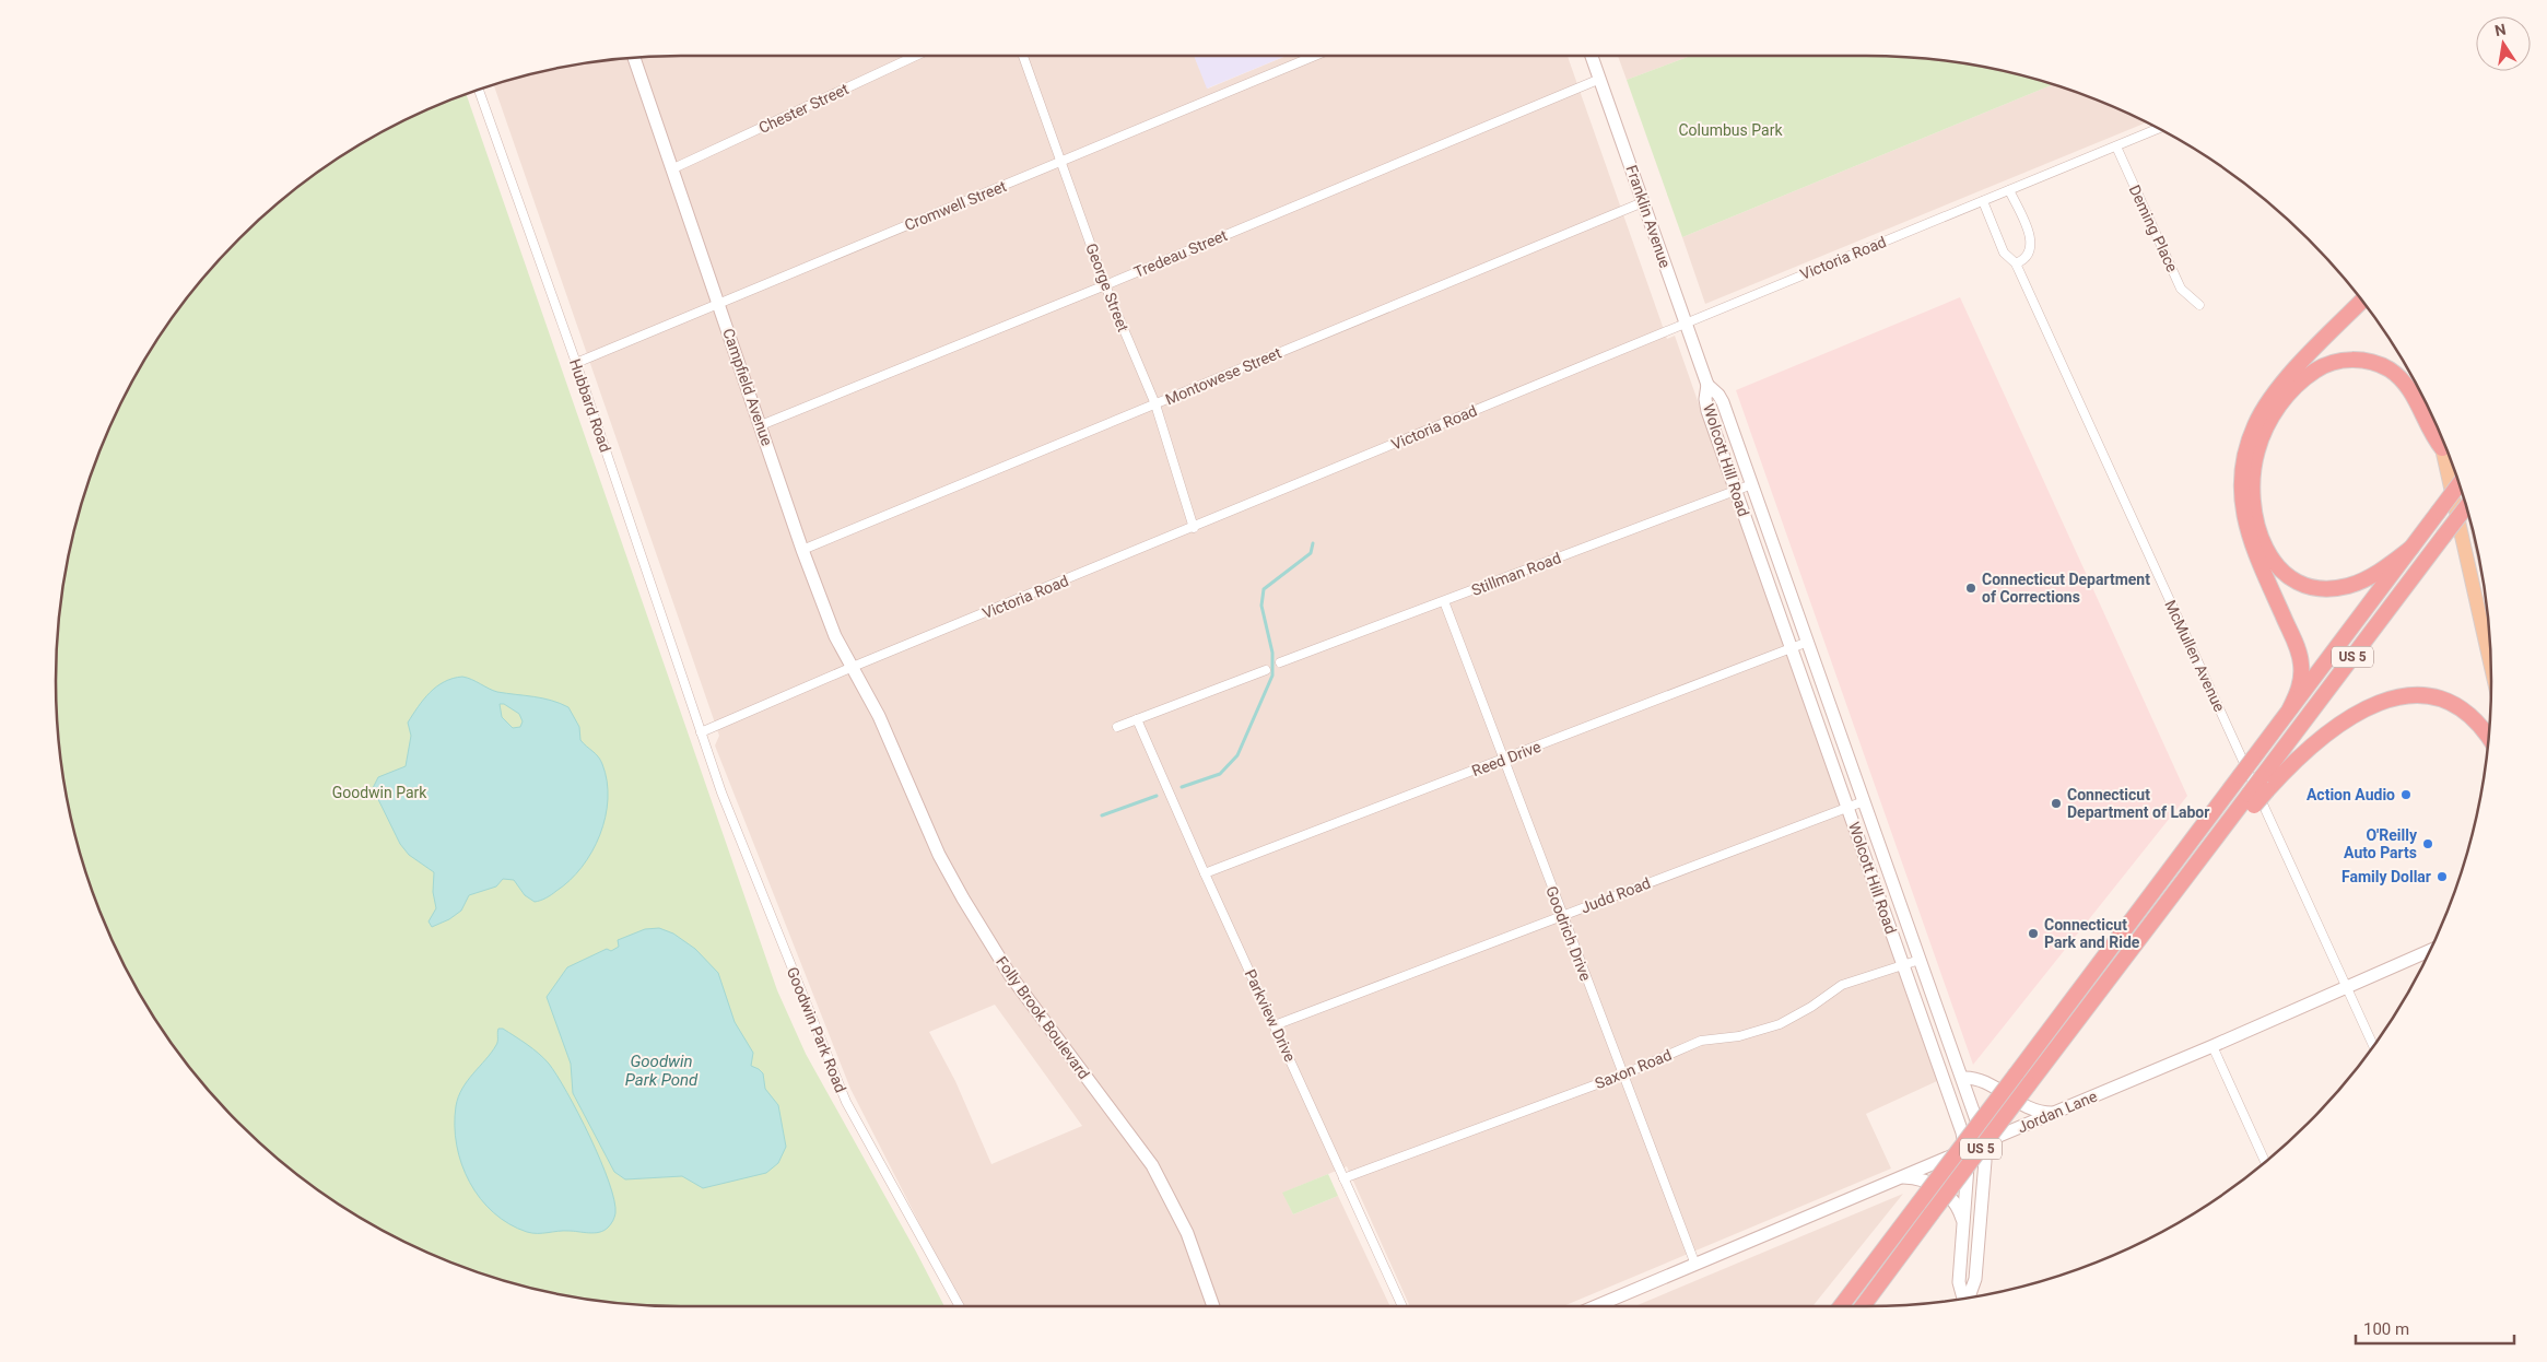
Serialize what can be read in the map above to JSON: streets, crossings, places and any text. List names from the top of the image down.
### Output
{
  "streets": {
    "highway": ["US 5"],
    "main road": [
      "Franklin Avenue",
      "Campfield Avenue",
      "Wolcott Hill Road",
      "Folly Brook Boulevard",
      "Jordan Lane"
    ],
    "street": [
      "Chester Street",
      "Cromwell Street",
      "Deming Place",
      "Tredeau Street",
      "Victoria Road",
      "George Street",
      "Montowese Street",
      "Hubbard Road",
      "Stillman Road",
      "McMullen Avenue",
      "Reed Drive",
      "Judd Road",
      "Goodrich Drive",
      "Parkview Drive",
      "Goodwin Park Road",
      "Saxon Road"
    ]
  },
  "crossings": [
    ["Chester Street", "Campfield Avenue"],
    ["Cromwell Street", "George Street"],
    ["Cromwell Street", "Campfield Avenue"],
    ["Cromwell Street", "Hubbard Road"],
    ["Franklin Avenue", "Tredeau Street"],
    ["Franklin Avenue", "Victoria Road"],
    ["Franklin Avenue", "Montowese Street"],
    ["Franklin Avenue", "Wolcott Hill Road"],
    ["Deming Place", "Victoria Road"],
    ["Tredeau Street", "George Street"],
    ["Tredeau Street", "Campfield Avenue"],
    ["Victoria Road", "George Street"],
    ["Victoria Road", "Campfield Avenue"],
    ["Victoria Road", "Hubbard Road"],
    ["Victoria Road", "McMullen Avenue"],
    ["Victoria Road", "Goodwin Park Road"],
    ["George Street", "Montowese Street"],
    ["Montowese Street", "Campfield Avenue"],
    ["Campfield Avenue", "Folly Brook Boulevard"],
    ["Hubbard Road", "Goodwin Park Road"],
    ["Wolcott Hill Road", "Stillman Road"],
    ["Wolcott Hill Road", "Reed Drive"],
    ["Wolcott Hill Road", "Judd Road"],
    ["Wolcott Hill Road", "Saxon Road"],
    ["Wolcott Hill Road", "Jordan Lane"],
    ["Stillman Road", "Goodrich Drive"],
    ["McMullen Avenue", "Jordan Lane"],
    ["Reed Drive", "Goodrich Drive"],
    ["Reed Drive", "Parkview Drive"],
    ["Judd Road", "Goodrich Drive"],
    ["Judd Road", "Parkview Drive"],
    ["Goodrich Drive", "Saxon Road"],
    ["Goodrich Drive", "Jordan Lane"],
    ["Parkview Drive", "Saxon Road"]
  ],
  "water": ["Goodwin Park Pond"],
  "parks": ["Columbus Park", "Goodwin Park"],
  "places": [
    "Connecticut Department of Corrections",
    "Action Audio",
    "Connecticut Department of Labor",
    "O'Reilly Auto Parts",
    "Family Dollar",
    "Connecticut Park and Ride"
  ],
  "scale_bar": "100 m",
  "north": "top"
}
